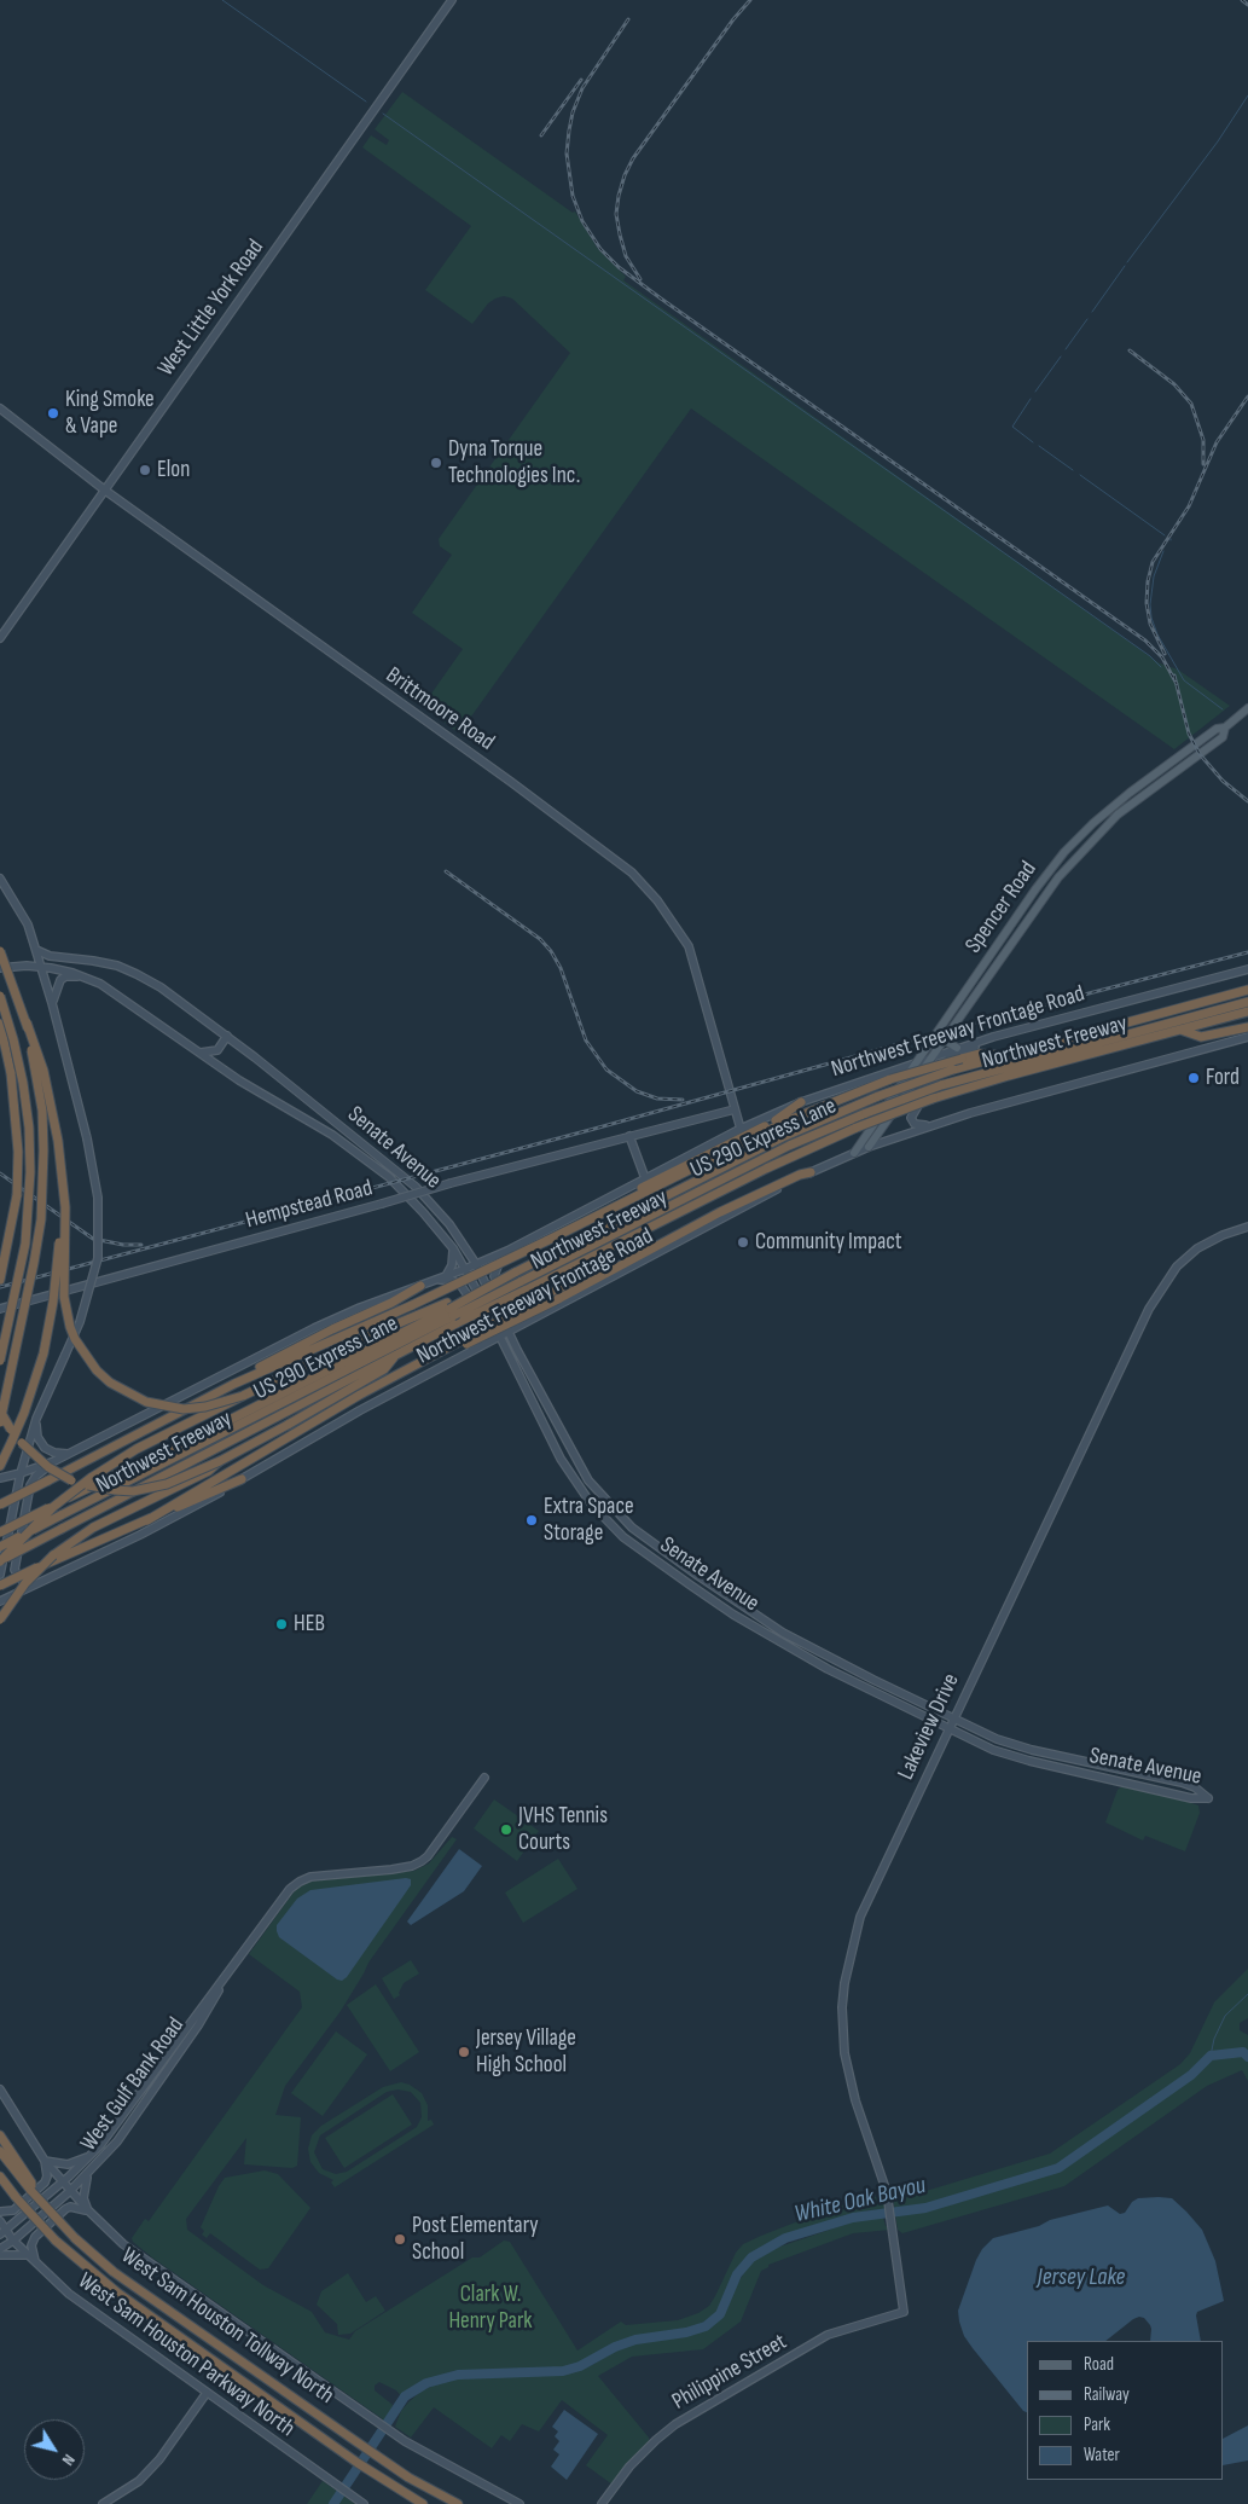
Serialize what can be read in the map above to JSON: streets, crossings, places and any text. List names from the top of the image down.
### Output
{
  "streets": {
    "highway": ["Northwest Freeway", "US 290 Express Lane", "West Sam Houston Tollway North"],
    "main road": [
      "West Little York Road",
      "Brittmoore Road",
      "Spencer Road",
      "Northwest Freeway Frontage Road",
      "Senate Avenue",
      "Hempstead Road",
      "Lakeview Drive",
      "West Gulf Bank Road",
      "West Sam Houston Parkway North",
      "Philippine Street"
    ]
  },
  "crossings": [
    ["West Little York Road", "Brittmoore Road"],
    ["Brittmoore Road", "Northwest Freeway Frontage Road"],
    ["Brittmoore Road", "Hempstead Road"],
    ["Spencer Road", "Northwest Freeway Frontage Road"],
    ["Northwest Freeway Frontage Road", "Senate Avenue"],
    ["Northwest Freeway", "US 290 Express Lane"],
    ["Senate Avenue", "Lakeview Drive"],
    ["Lakeview Drive", "Philippine Street"],
    ["West Gulf Bank Road", "West Sam Houston Parkway North"]
  ],
  "water": ["White Oak Bayou", "Jersey Lake"],
  "parks": ["Clark W. Henry Park"],
  "places": [
    "King Smoke & Vape",
    "Dyna Torque Technologies Inc.",
    "Elon",
    "Ford",
    "Community Impact",
    "Extra Space Storage",
    "HEB",
    "JVHS Tennis Courts",
    "Jersey Village High School",
    "Post Elementary School"
  ],
  "legend": [
    "Road",
    "Railway",
    "Park",
    "Water"
  ],
  "north": "bottom right"
}
